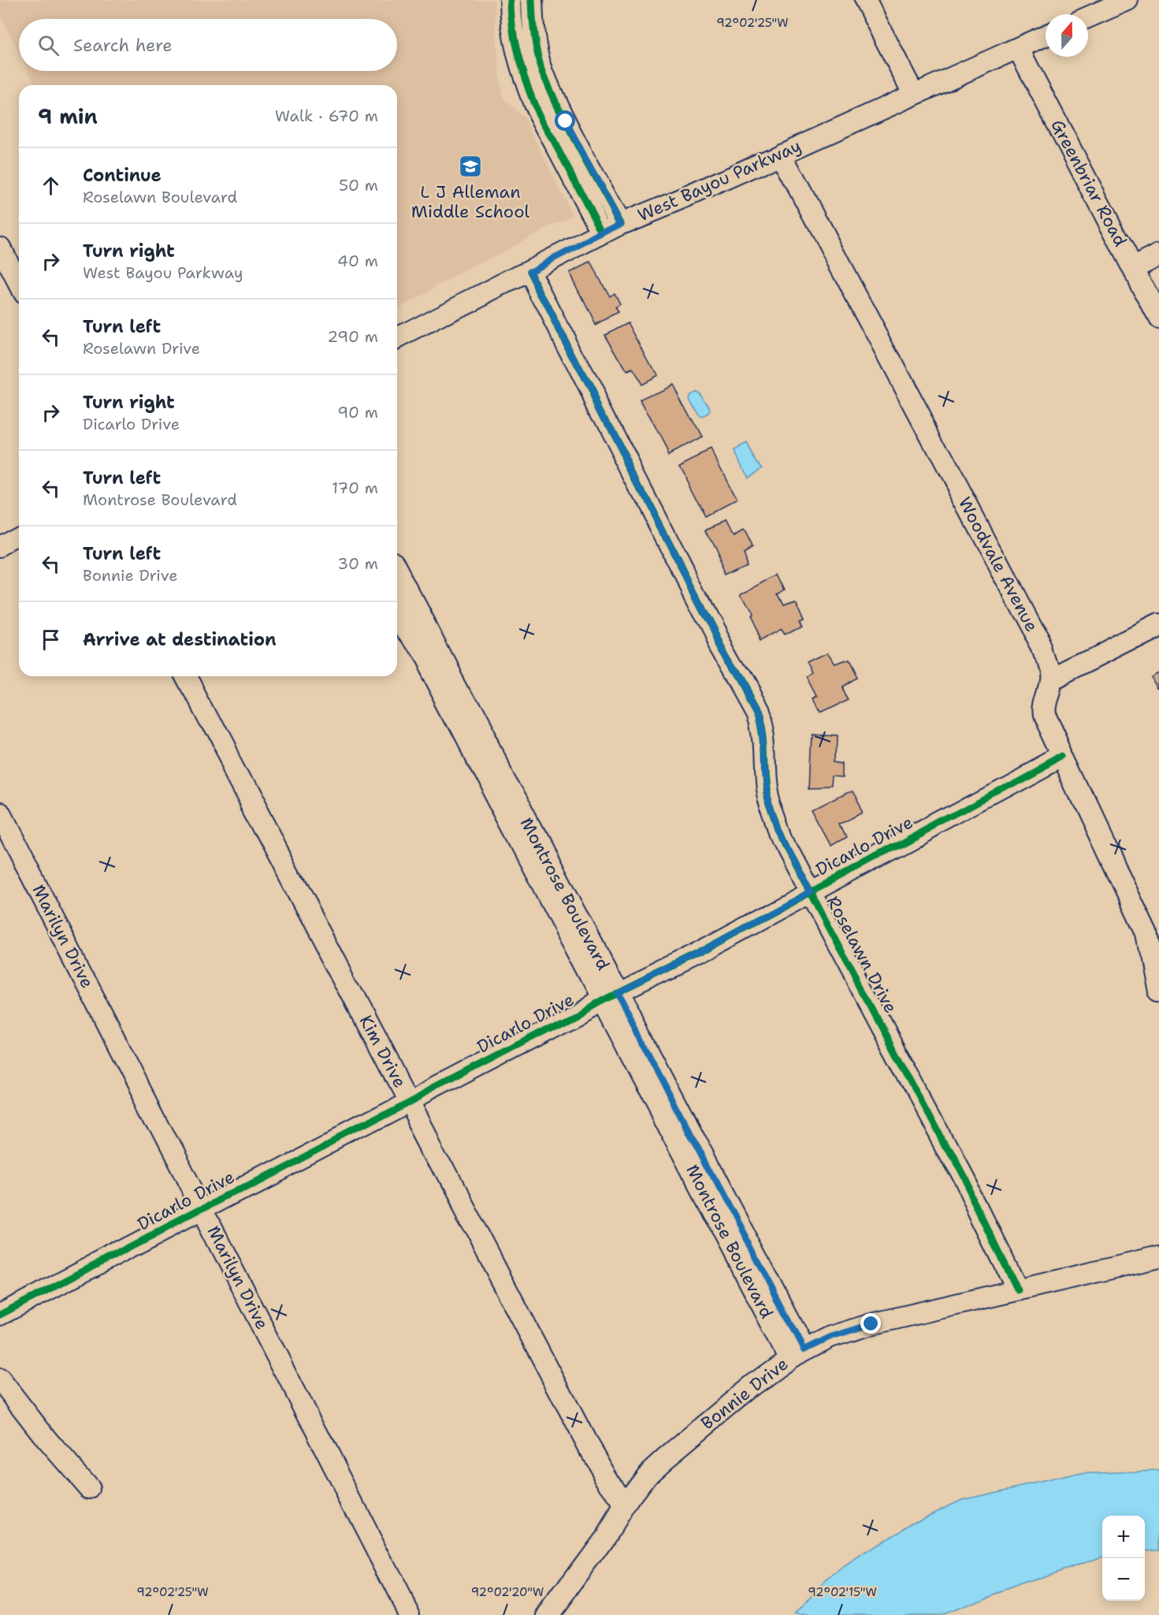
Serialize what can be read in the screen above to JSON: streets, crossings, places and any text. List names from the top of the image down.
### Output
{
  "streets": {
    "street": [
      "West Bayou Parkway",
      "Greenbriar Road",
      "Woodvale Avenue",
      "Dicarlo Drive",
      "Montrose Boulevard",
      "Marilyn Drive",
      "Roselawn Drive",
      "Kim Drive",
      "Bonnie Drive"
    ]
  },
  "crossings": [
    ["West Bayou Parkway", "Greenbriar Road"],
    ["West Bayou Parkway", "Woodvale Avenue"],
    ["West Bayou Parkway", "Roselawn Drive"],
    ["Woodvale Avenue", "Dicarlo Drive"],
    ["Dicarlo Drive", "Montrose Boulevard"],
    ["Dicarlo Drive", "Marilyn Drive"],
    ["Dicarlo Drive", "Roselawn Drive"],
    ["Dicarlo Drive", "Kim Drive"],
    ["Montrose Boulevard", "Bonnie Drive"],
    ["Roselawn Drive", "Bonnie Drive"],
    ["Kim Drive", "Bonnie Drive"]
  ],
  "places": {
    "school or university": ["L J Alleman Middle School"]
  },
  "north": "top",
  "page": {
    "search": "Search here",
    "heading": ["9 min", "Walk · 670 m"],
    "list": [
      ["Continue", "Roselawn Boulevard", "50 m"],
      ["Turn right", "West Bayou Parkway", "40 m"],
      ["Turn left", "Roselawn Drive", "290 m"],
      ["Turn right", "Dicarlo Drive", "90 m"],
      ["Turn left", "Montrose Boulevard", "170 m"],
      ["Turn left", "Bonnie Drive", "30 m"],
      "Arrive at destination"
    ],
    "map_buttons": ["+", "−"]
  },
  "coordinates": ["92°02'25\"W", "92°02'20\"W", "92°02'15\"W"]
}
